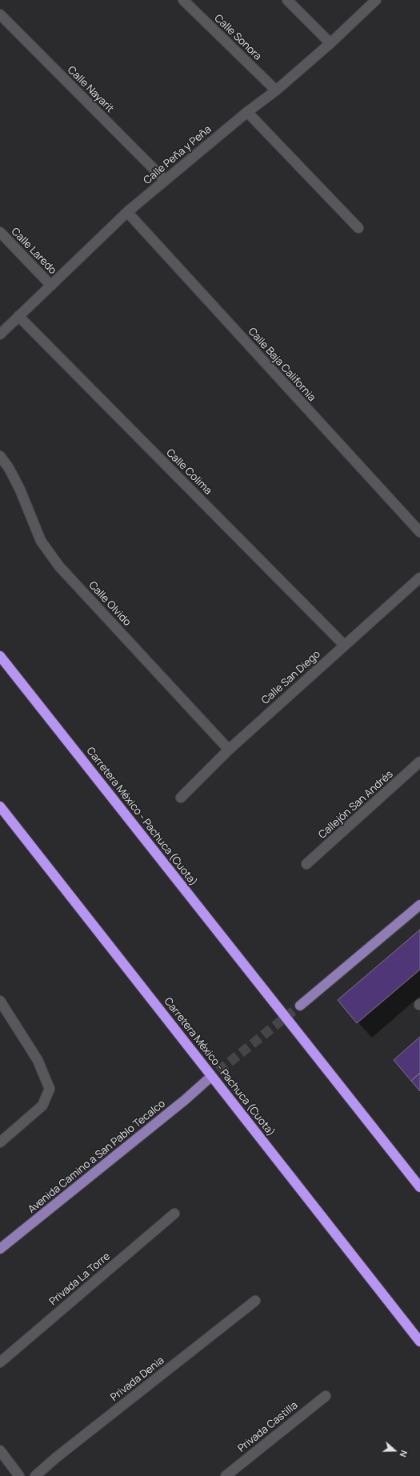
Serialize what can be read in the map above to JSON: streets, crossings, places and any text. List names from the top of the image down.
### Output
{
  "streets": {
    "highway": ["Carretera México - Pachuca (Cuota)"],
    "main road": ["Avenida Camino a San Pablo Tecalco"],
    "street": [
      "Calle Sonora",
      "Calle Nayarit",
      "Calle Peña y Peña",
      "Calle Laredo",
      "Calle Baja California",
      "Calle Colima",
      "Calle Olvido",
      "Calle San Diego",
      "Callejón San Andrés",
      "Privada La Torre",
      "Privada Denia",
      "Privada Castilla"
    ]
  },
  "crossings": [
    ["Calle Sonora", "Calle Peña y Peña"],
    ["Calle Nayarit", "Calle Peña y Peña"],
    ["Calle Peña y Peña", "Calle Laredo"],
    ["Calle Peña y Peña", "Calle Baja California"],
    ["Calle Peña y Peña", "Calle Colima"],
    ["Calle Colima", "Calle San Diego"],
    ["Calle Olvido", "Calle San Diego"]
  ],
  "north": "right"
}
